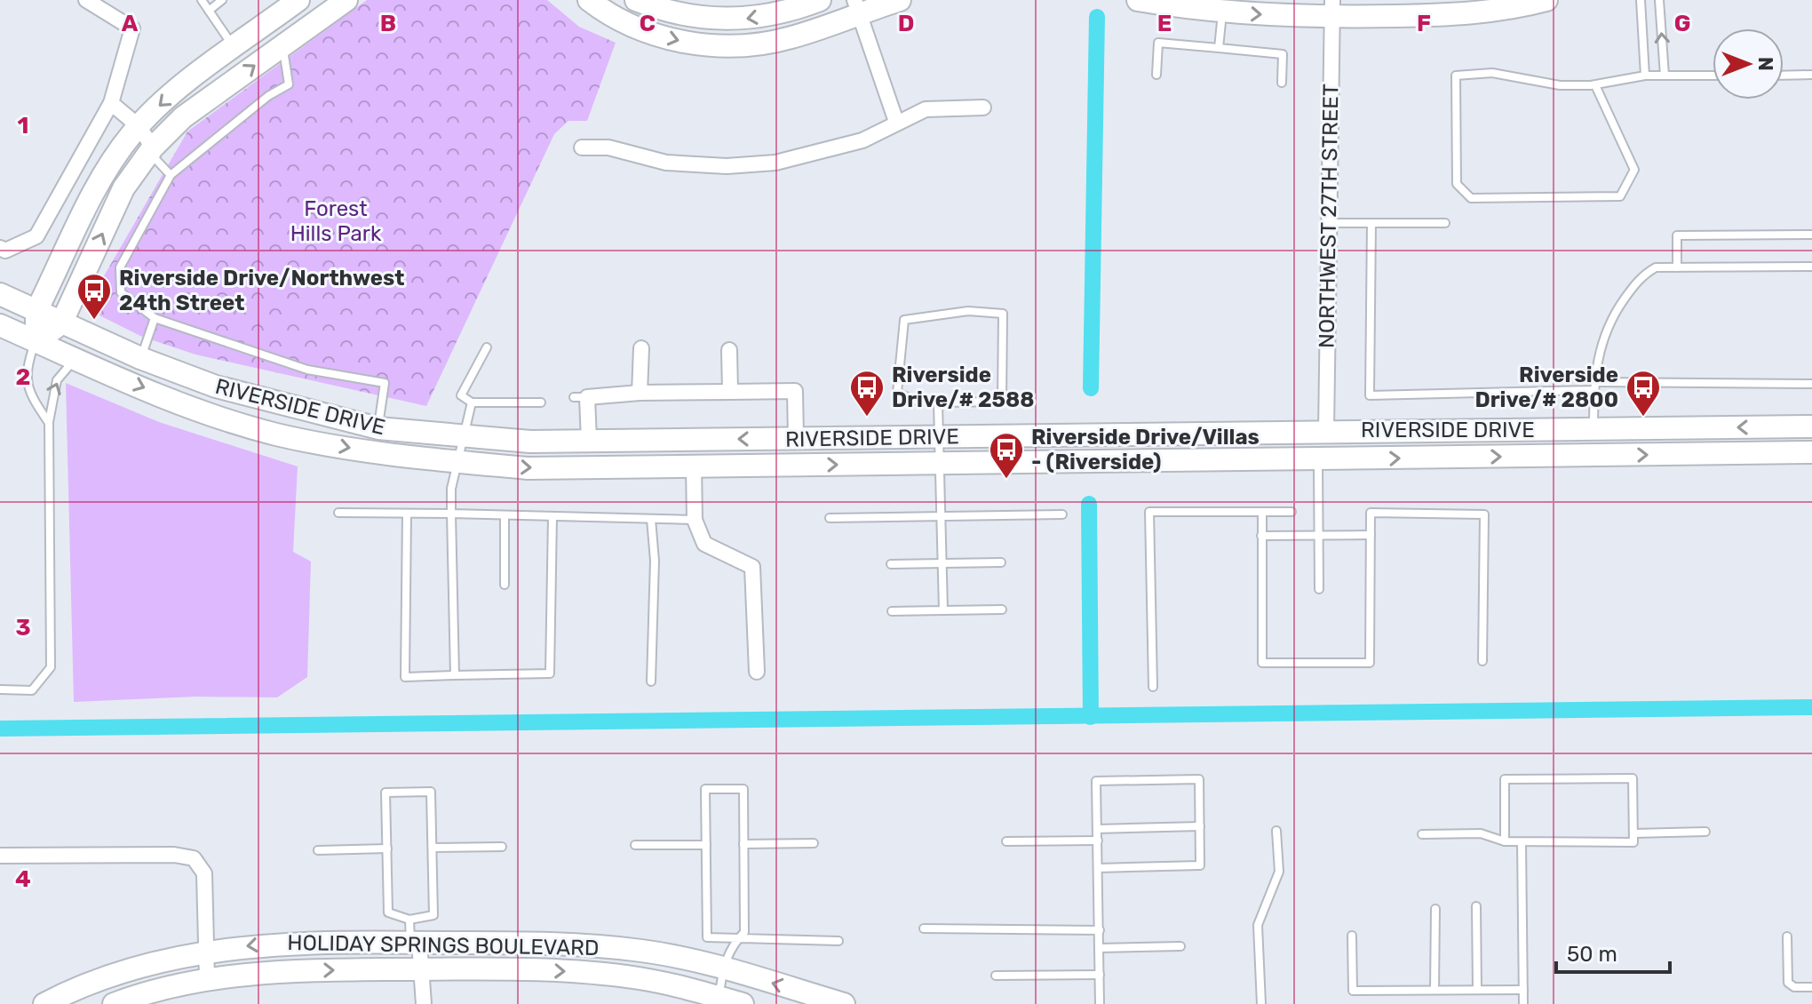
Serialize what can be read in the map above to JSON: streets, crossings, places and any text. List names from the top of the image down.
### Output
{
  "streets": {
    "street": ["NORTHWEST 27TH STREET", "RIVERSIDE DRIVE", "HOLIDAY SPRINGS BOULEVARD"]
  },
  "crossings": [
    ["NORTHWEST 27TH STREET", "RIVERSIDE DRIVE"]
  ],
  "parks": ["Forest Hills Park"],
  "places": {
    "bus stop": [
      "Riverside Drive/Northwest 24th Street",
      "Riverside Drive/# 2588",
      "Riverside Drive/# 2800",
      "Riverside Drive/Villas - (Riverside)"
    ]
  },
  "scale_bar": "50 m",
  "north": "right",
  "grid": {
    "columns": [
      "A",
      "B",
      "C",
      "D",
      "E",
      "F",
      "G"
    ],
    "rows": [
      "1",
      "2",
      "3",
      "4"
    ]
  }
}
